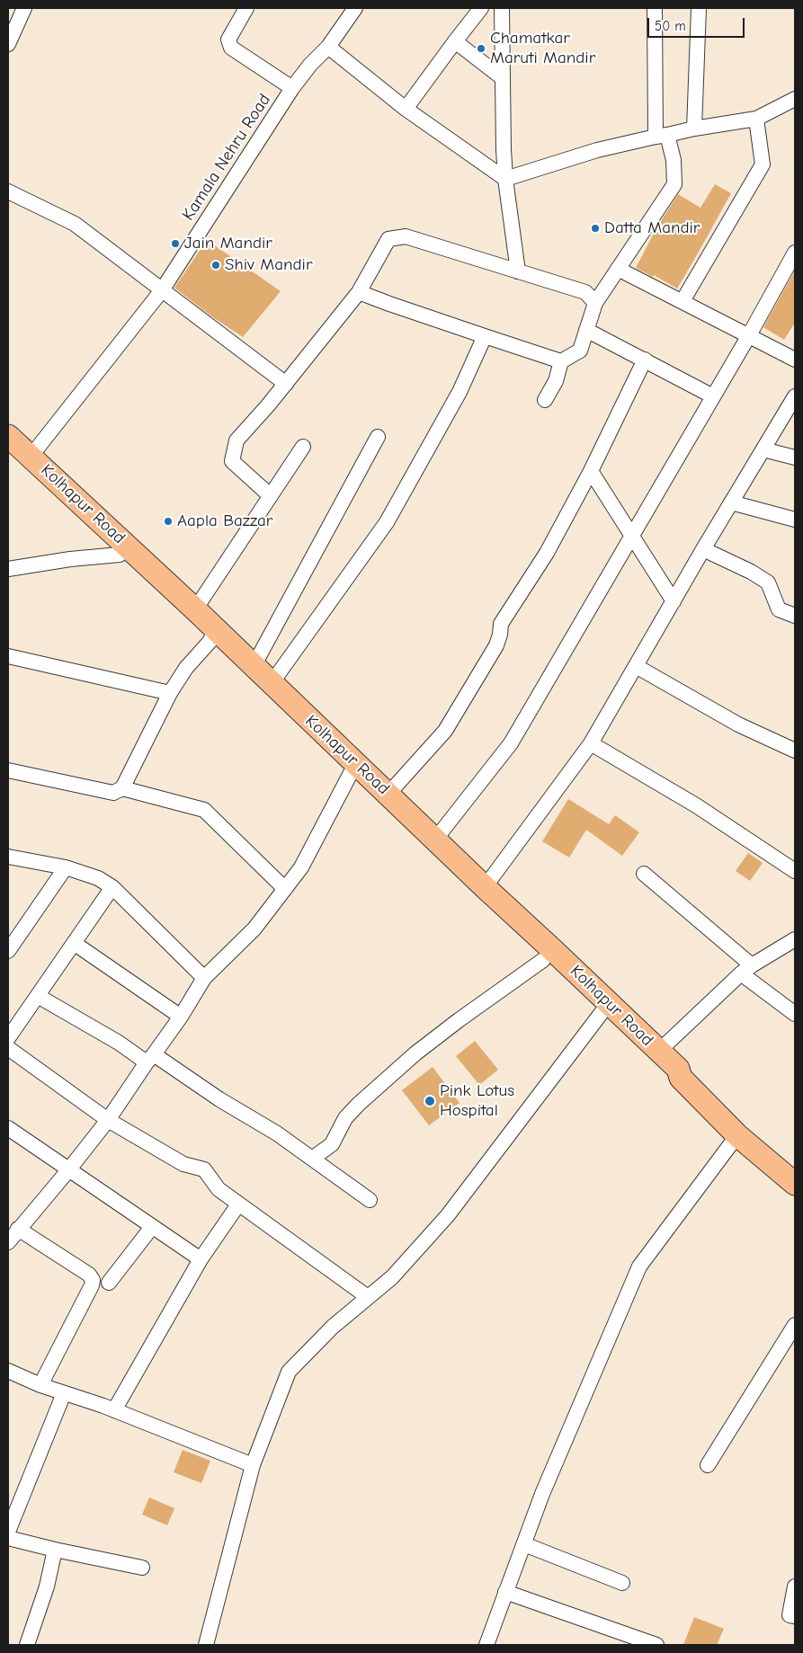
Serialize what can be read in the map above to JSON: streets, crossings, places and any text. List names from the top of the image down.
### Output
{
  "streets": {
    "main road": ["Kolhapur Road"],
    "street": ["Kamala Nehru Road"]
  },
  "crossings": [
    ["Kamala Nehru Road", "Kolhapur Road"]
  ],
  "places": [
    "Chamatkar Maruti Mandir",
    "Datta Mandir",
    "Jain Mandir",
    "Shiv Mandir",
    "Aapla Bazzar",
    "Pink Lotus Hospital"
  ],
  "scale_bar": "50 m"
}
